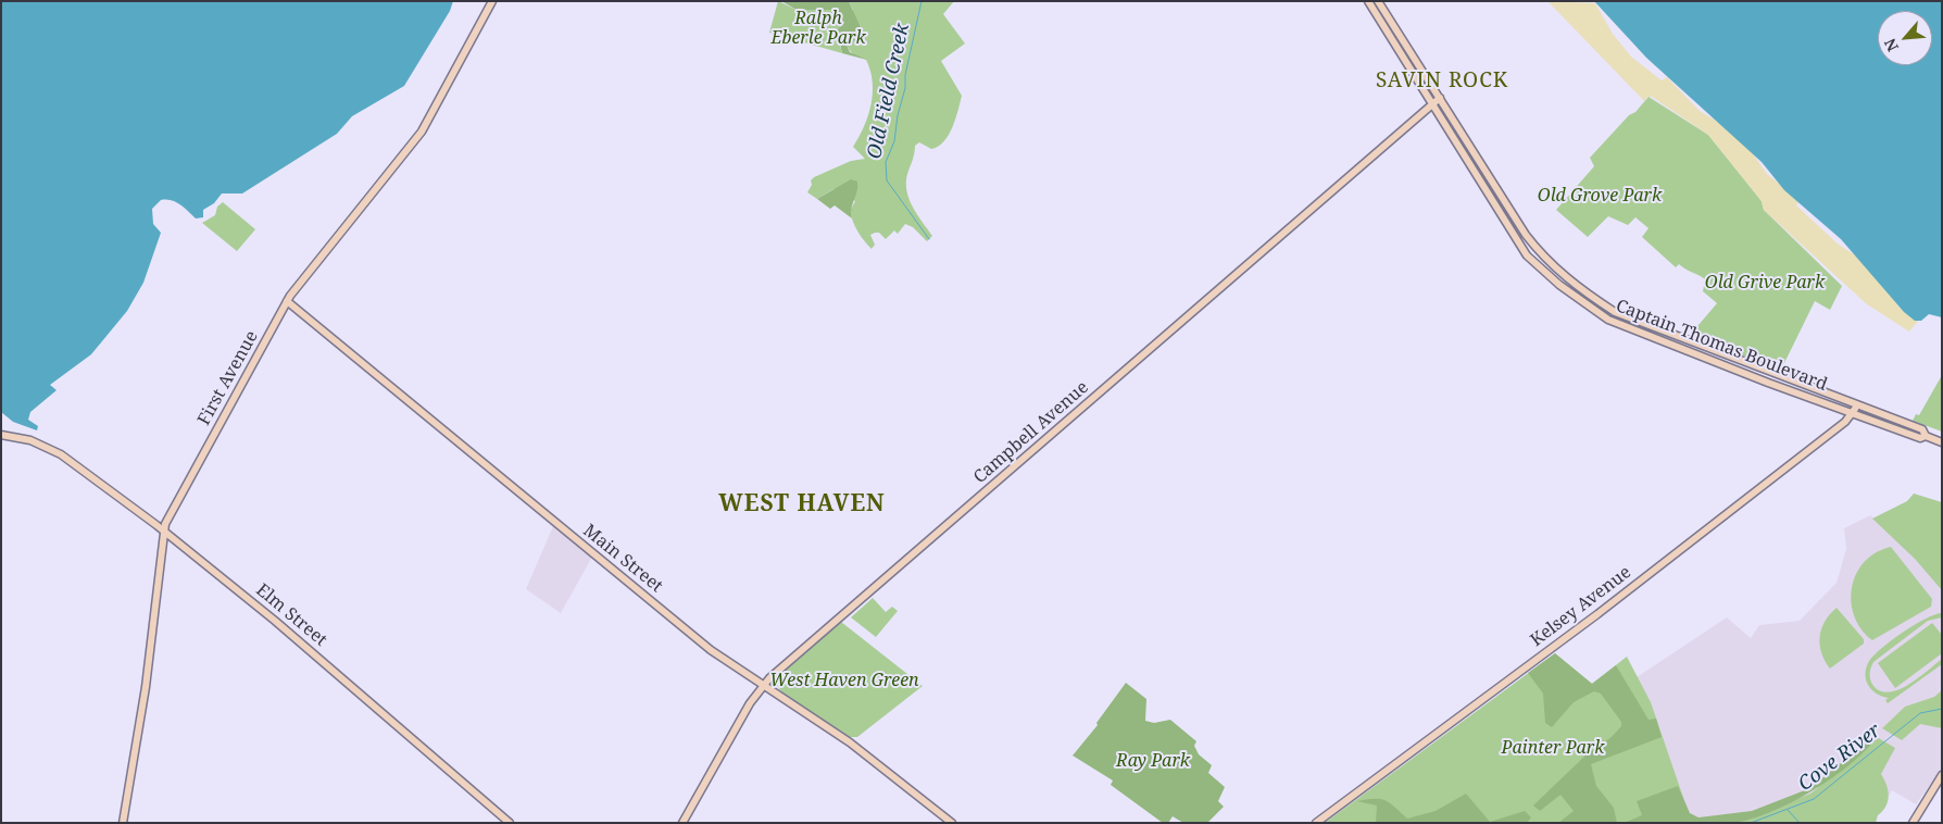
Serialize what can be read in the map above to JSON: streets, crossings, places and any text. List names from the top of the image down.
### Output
{
  "streets": {
    "main road": [
      "Captain Thomas Boulevard",
      "First Avenue",
      "Campbell Avenue",
      "Main Street",
      "Kelsey Avenue",
      "Elm Street"
    ]
  },
  "crossings": [
    ["Captain Thomas Boulevard", "Campbell Avenue"],
    ["Captain Thomas Boulevard", "Kelsey Avenue"],
    ["First Avenue", "Main Street"],
    ["First Avenue", "Elm Street"],
    ["Campbell Avenue", "Main Street"]
  ],
  "districts": ["SAVIN ROCK", "WEST HAVEN"],
  "water": ["Old Field Creek", "Cove River"],
  "parks": [
    "Ralph Eberle Park",
    "Old Grove Park",
    "Old Grive Park",
    "West Haven Green",
    "Painter Park",
    "Ray Park"
  ],
  "north": "bottom left"
}
